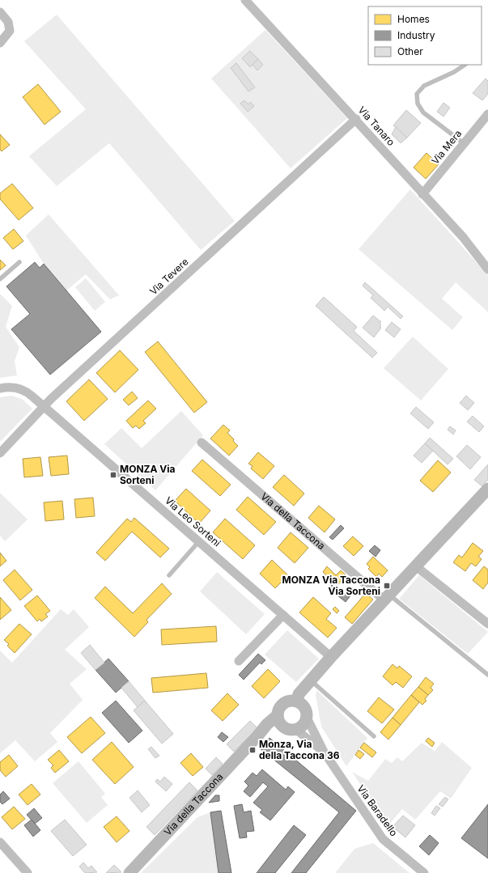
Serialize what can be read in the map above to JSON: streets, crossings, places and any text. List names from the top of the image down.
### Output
{
  "streets": {
    "main road": ["Via della Taccona"],
    "street": [
      "Via Tanaro",
      "Via Mera",
      "Via Tevere",
      "Via Leo Sorteni",
      "Via Baradello"
    ]
  },
  "crossings": [
    ["Via Tanaro", "Via Mera"],
    ["Via Tanaro", "Via Tevere"],
    ["Via Tevere", "Via Leo Sorteni"],
    ["Via della Taccona", "Via Baradello"]
  ],
  "places": {
    "transit": ["MONZA Via Sorteni", "MONZA Via Taccona Via Sorteni", "Monza, Via della Taccona 36"]
  },
  "legend": ["Homes", "Industry", "Other"]
}
